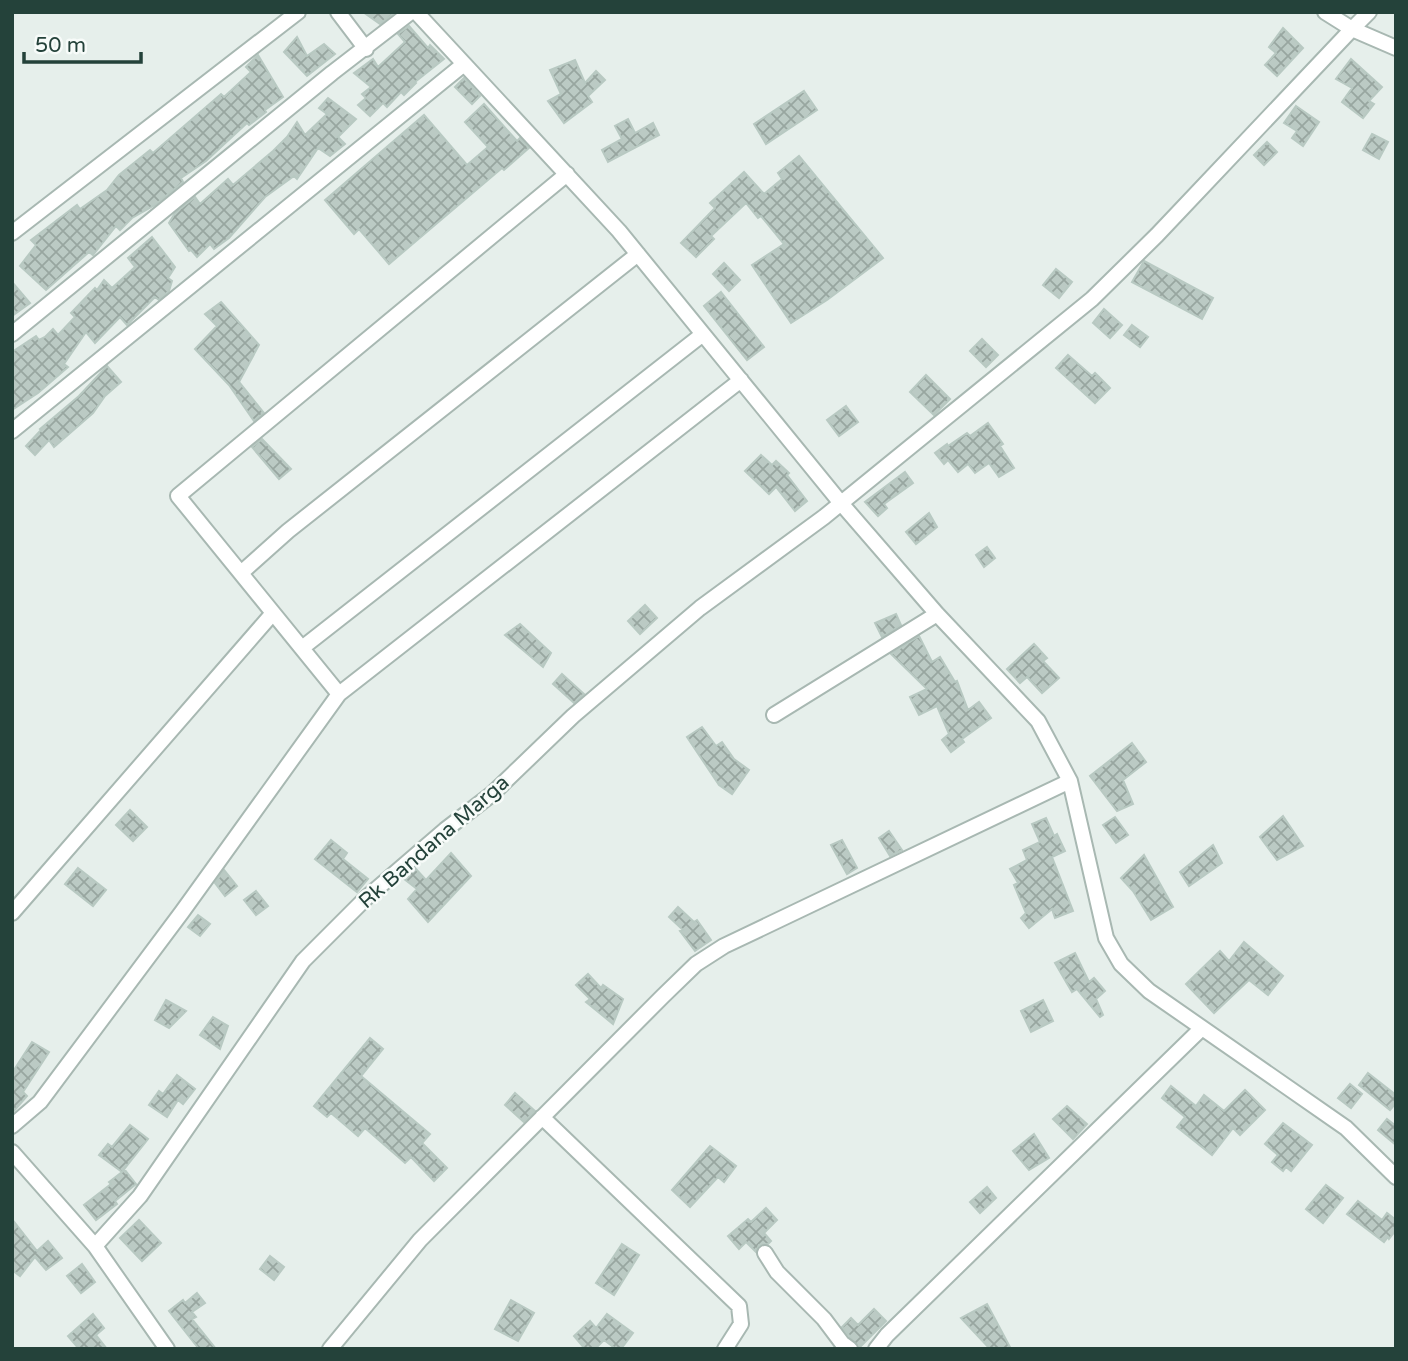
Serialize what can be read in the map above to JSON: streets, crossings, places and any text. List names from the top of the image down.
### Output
{
  "streets": {
    "street": ["Rk Bandana Marga"]
  },
  "scale_bar": "50 m"
}
